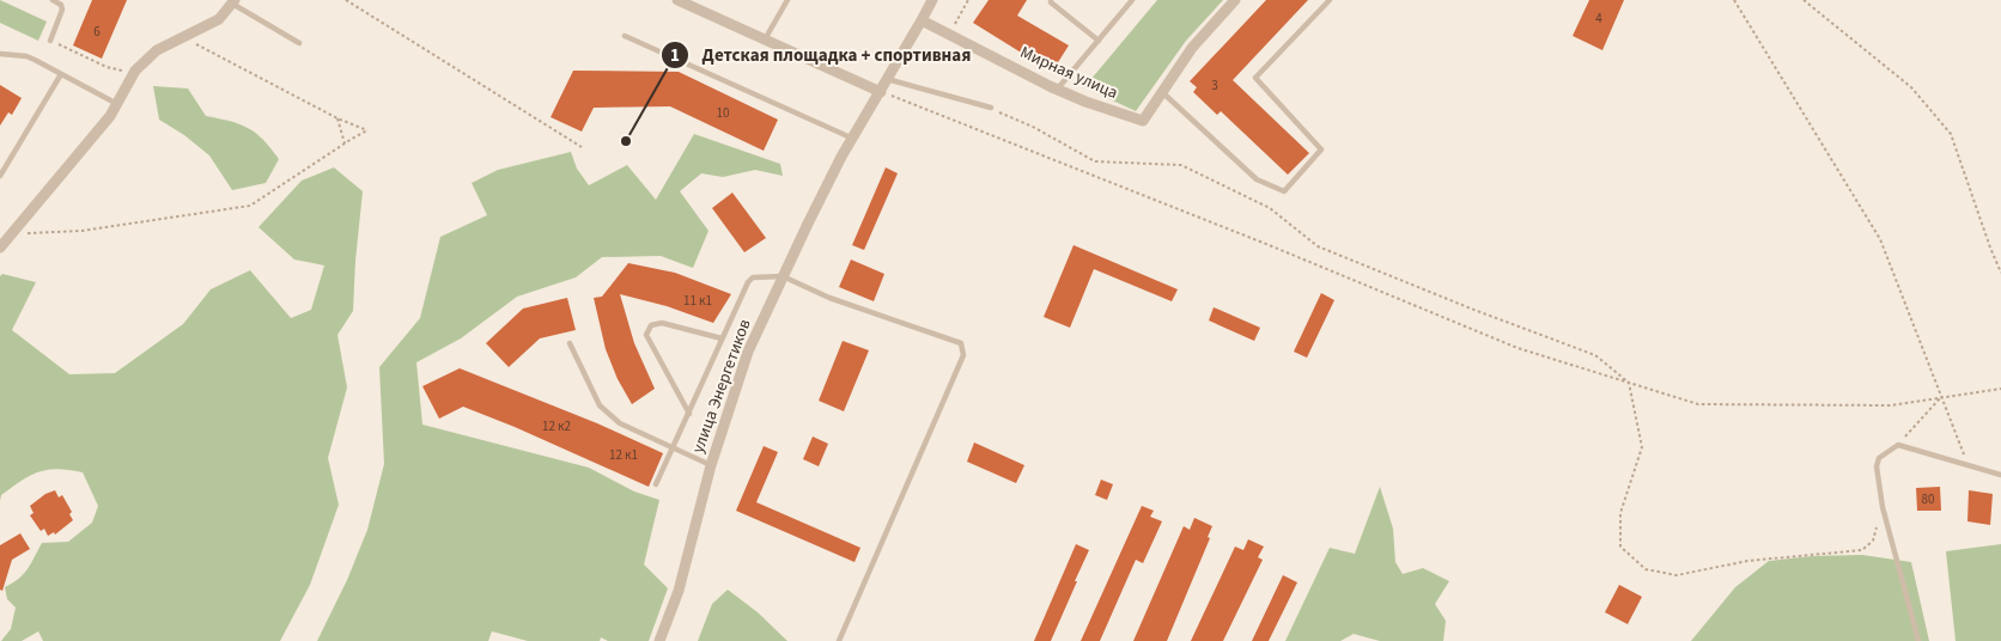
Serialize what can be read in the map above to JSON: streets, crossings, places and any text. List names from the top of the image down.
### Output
{
  "streets": {
    "street": ["Мирная улица", "улица Энергетиков"]
  },
  "places": ["Детская площадка + спортивная"],
  "house_numbers": [
    "4",
    "6",
    "3",
    "10",
    "11 к1",
    "12 к2",
    "12 к1",
    "80"
  ]
}
